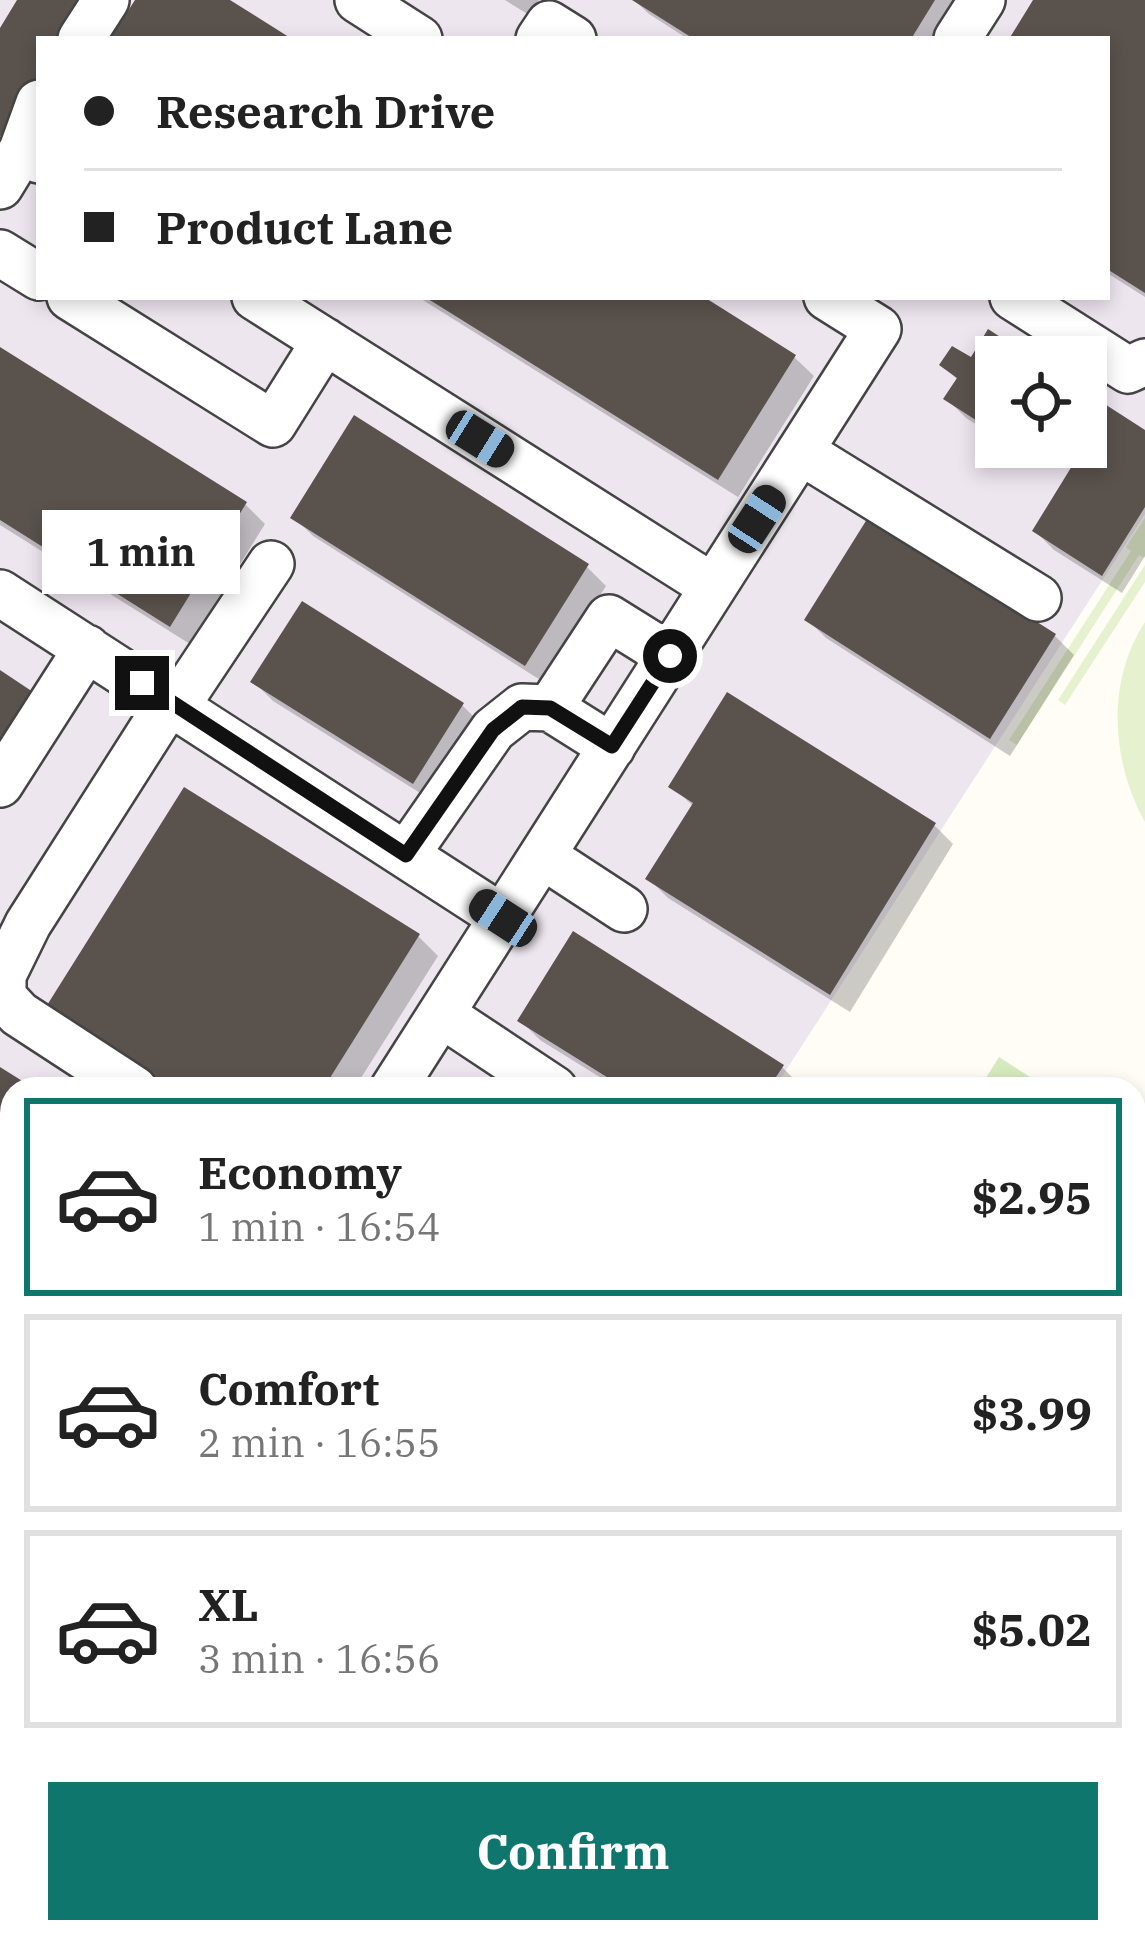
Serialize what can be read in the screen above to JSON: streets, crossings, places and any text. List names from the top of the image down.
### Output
{
  "page": {
    "banner": ["Research Drive", "Product Lane"],
    "bubble": "1 min",
    "list": [
      {
        "name": "Economy",
        "note": "1 min · 16:54",
        "value": "$2.95"
      },
      {
        "name": "Comfort",
        "note": "2 min · 16:55",
        "value": "$3.99"
      },
      {
        "name": "XL",
        "note": "3 min · 16:56",
        "value": "$5.02"
      }
    ],
    "buttons": "Confirm"
  }
}
